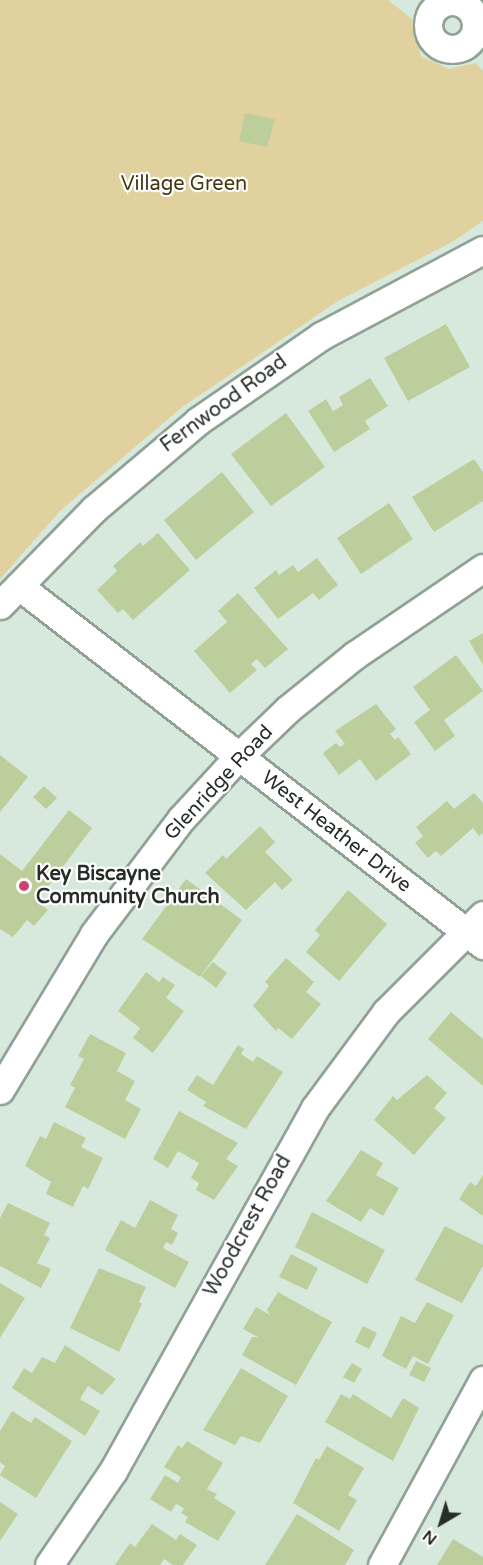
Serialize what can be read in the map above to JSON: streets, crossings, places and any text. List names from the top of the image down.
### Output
{
  "streets": {
    "street": [
      "Fernwood Road",
      "Glenridge Road",
      "West Heather Drive",
      "Woodcrest Road"
    ]
  },
  "crossings": [
    ["Fernwood Road", "West Heather Drive"],
    ["Glenridge Road", "West Heather Drive"],
    ["West Heather Drive", "Woodcrest Road"]
  ],
  "parks": ["Village Green"],
  "places": ["Key Biscayne Community Church"],
  "north": "bottom left"
}
